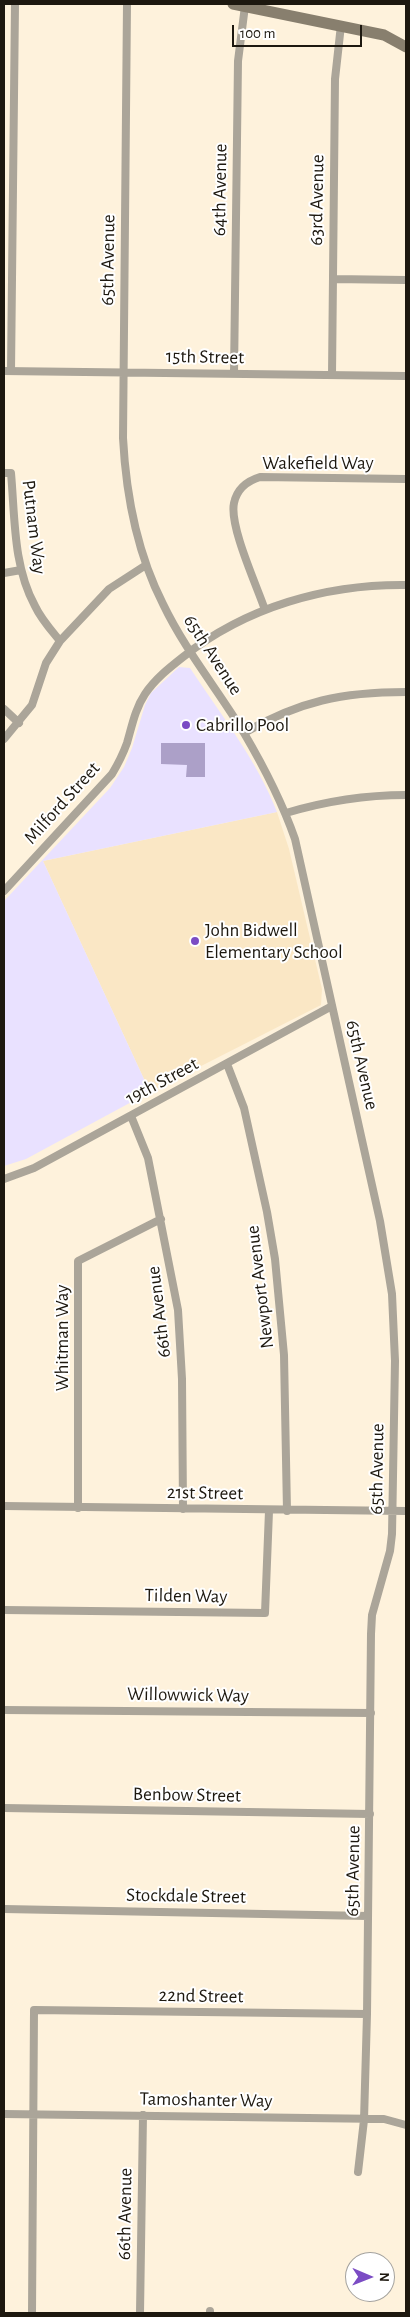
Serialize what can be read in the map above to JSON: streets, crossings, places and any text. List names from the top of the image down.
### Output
{
  "streets": {
    "street": [
      "64th Avenue",
      "63rd Avenue",
      "65th Avenue",
      "15th Street",
      "Wakefield Way",
      "Putnam Way",
      "Milford Street",
      "19th Street",
      "Newport Avenue",
      "66th Avenue",
      "Whitman Way",
      "21st Street",
      "Tilden Way",
      "Willowwick Way",
      "Benbow Street",
      "Stockdale Street",
      "22nd Street",
      "Tamoshanter Way"
    ]
  },
  "crossings": [
    ["64th Avenue", "15th Street"],
    ["63rd Avenue", "15th Street"],
    ["65th Avenue", "15th Street"],
    ["65th Avenue", "Milford Street"],
    ["65th Avenue", "19th Street"],
    ["65th Avenue", "21st Street"],
    ["65th Avenue", "Willowwick Way"],
    ["65th Avenue", "Benbow Street"],
    ["65th Avenue", "Stockdale Street"],
    ["65th Avenue", "22nd Street"],
    ["65th Avenue", "Tamoshanter Way"],
    ["Wakefield Way", "Milford Street"],
    ["19th Street", "Newport Avenue"],
    ["19th Street", "66th Avenue"],
    ["Newport Avenue", "21st Street"],
    ["66th Avenue", "Whitman Way"],
    ["66th Avenue", "21st Street"],
    ["66th Avenue", "Tamoshanter Way"],
    ["Whitman Way", "21st Street"],
    ["21st Street", "Tilden Way"],
    ["22nd Street", "Tamoshanter Way"]
  ],
  "places": ["Cabrillo Pool", "John Bidwell Elementary School"],
  "scale_bar": "100 m",
  "north": "right"
}
